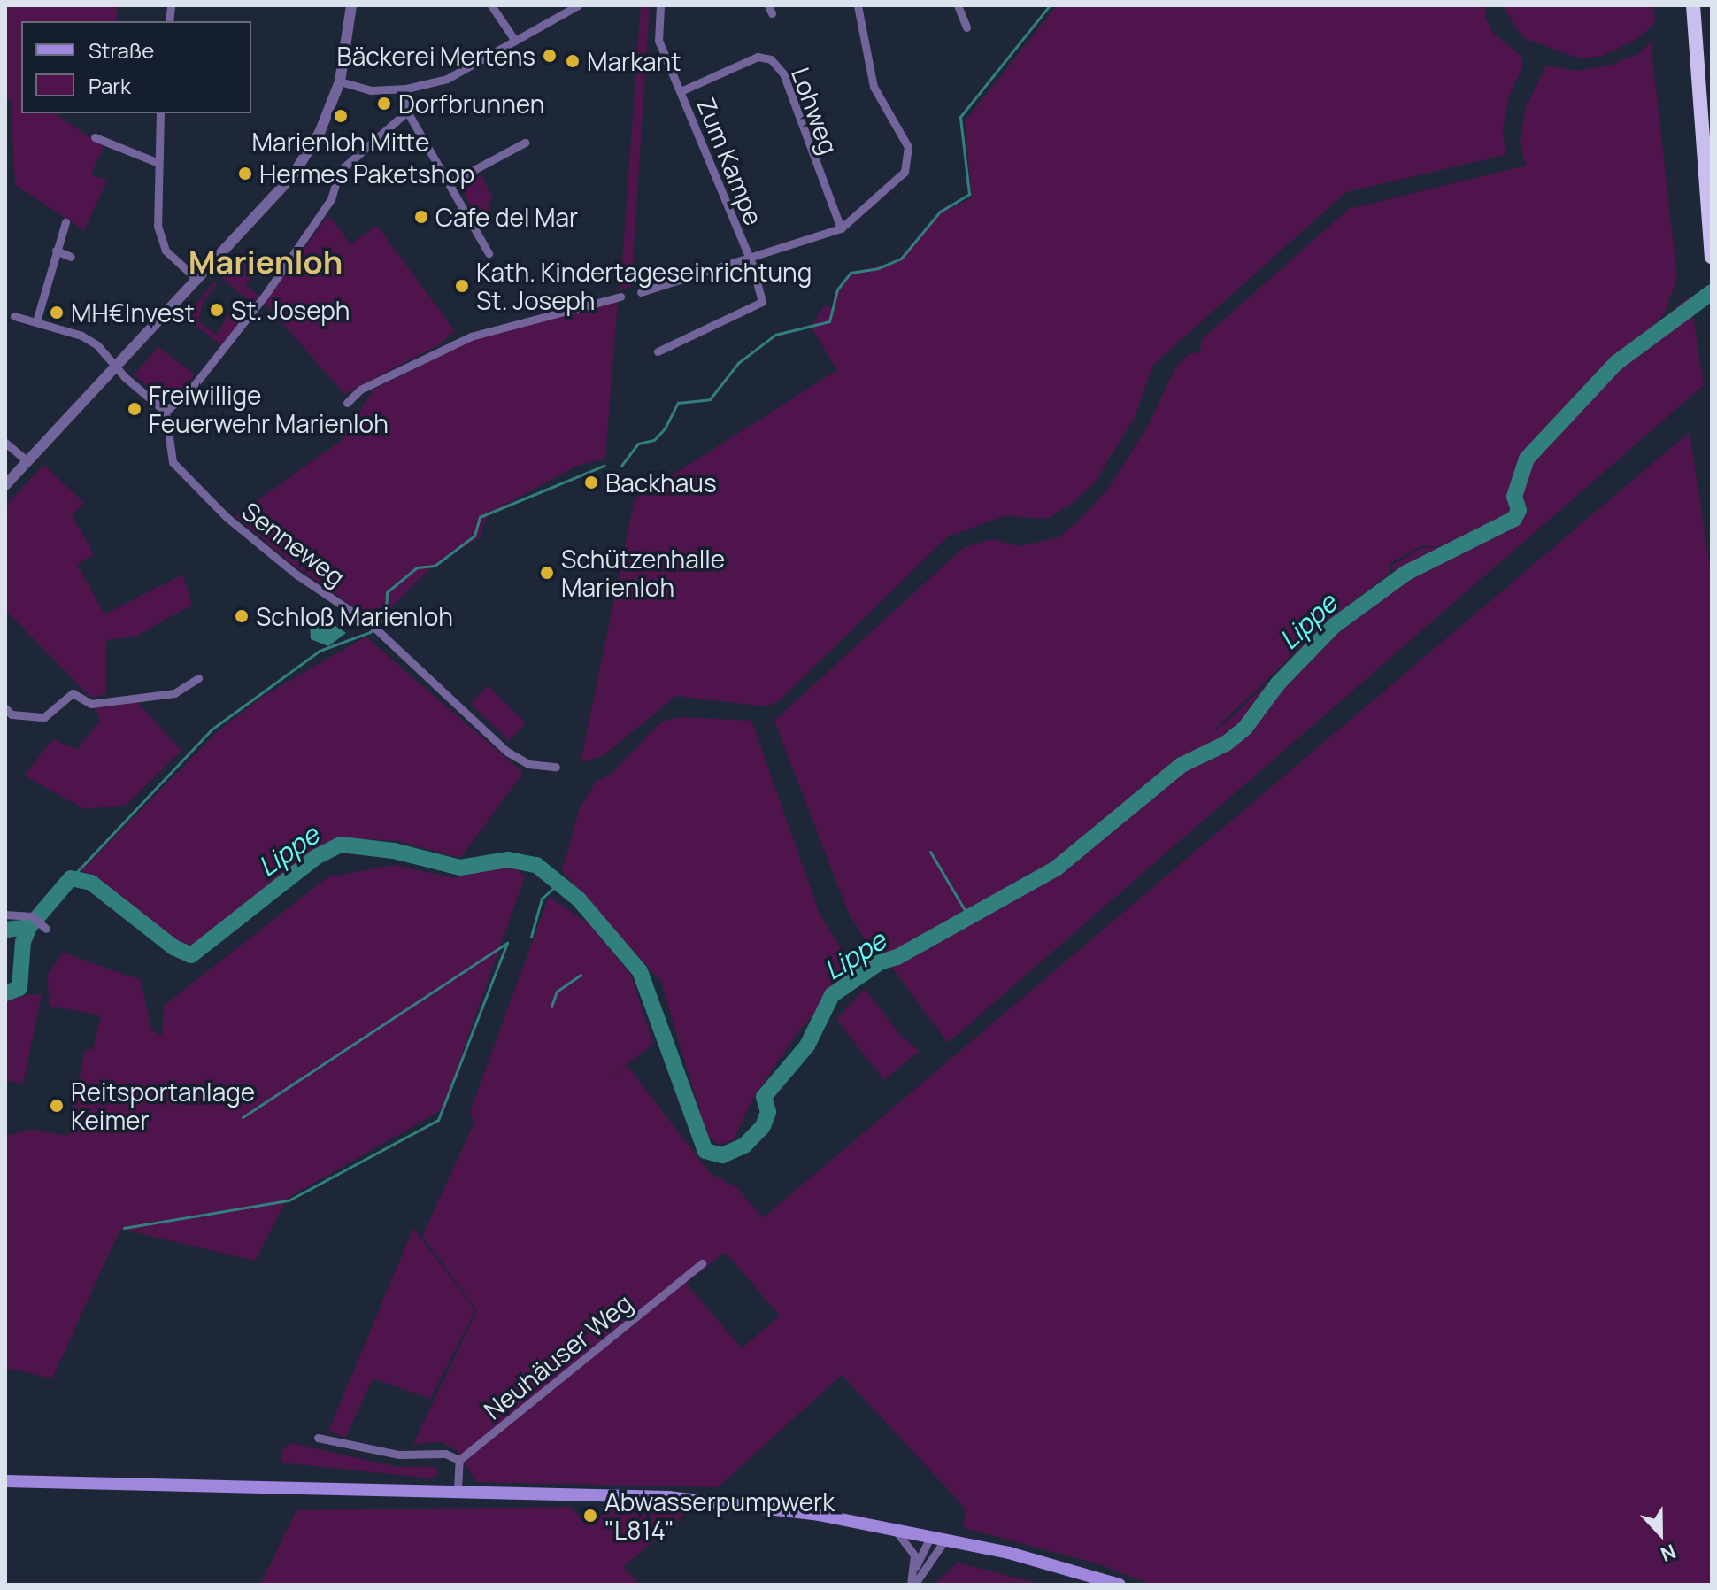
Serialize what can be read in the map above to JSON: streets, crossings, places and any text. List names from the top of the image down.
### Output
{
  "streets": {
    "street": [
      "Lohweg",
      "Zum Kampe",
      "Senneweg",
      "Neuhäuser Weg"
    ]
  },
  "crossings": [
    ["Lohweg", "Zum Kampe"]
  ],
  "districts": ["Marienloh"],
  "water": ["Lippe"],
  "places": [
    "Bäckerei Mertens",
    "Markant",
    "Dorfbrunnen",
    "Marienloh Mitte",
    "Hermes Paketshop",
    "Cafe del Mar",
    "Kath. Kindertageseinrichtung St. Joseph",
    "St. Joseph",
    "MH€Invest",
    "Freiwillige Feuerwehr Marienloh",
    "Backhaus",
    "Schützenhalle Marienloh",
    "Schloß Marienloh",
    "Reitsportanlage Keimer",
    "Abwasserpumpwerk \"L814\""
  ],
  "legend": ["Straße", "Park"],
  "north": "bottom"
}
